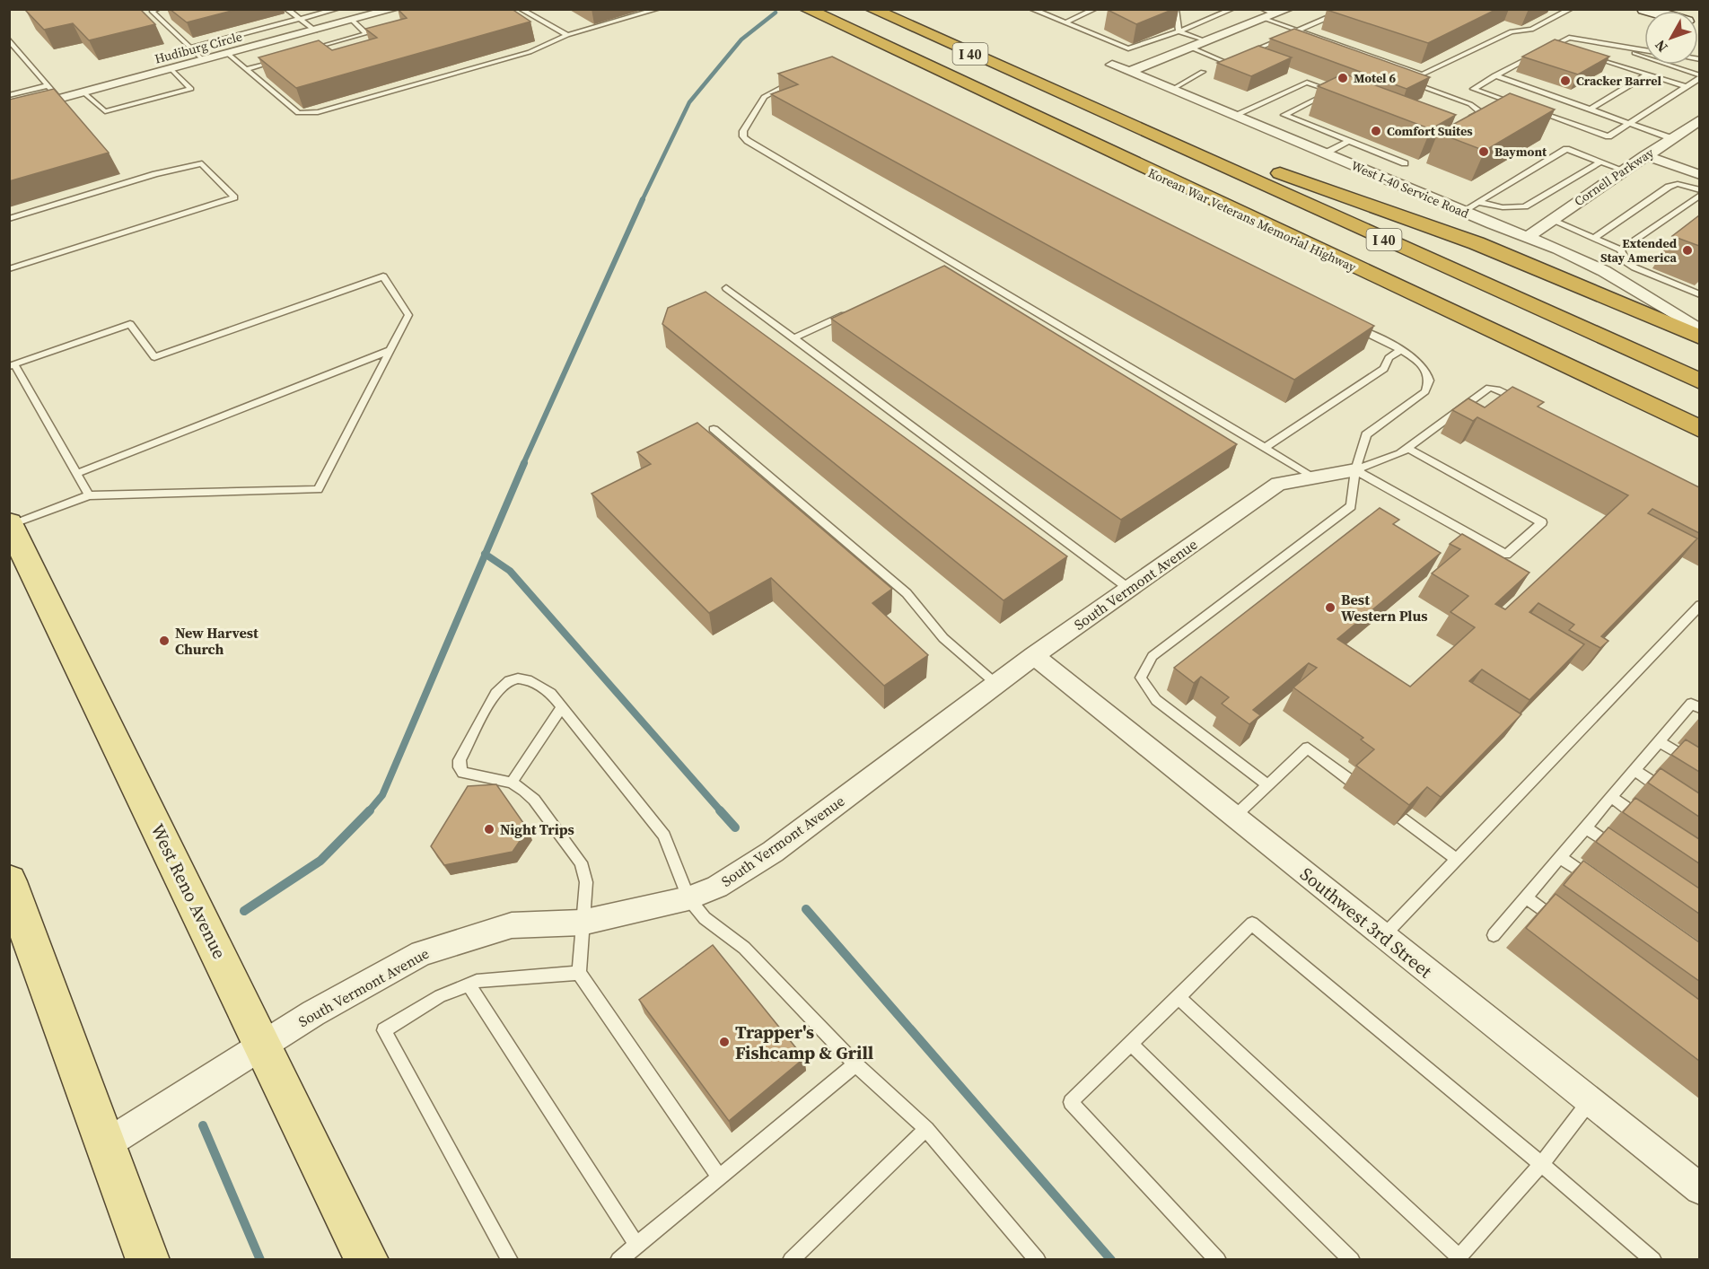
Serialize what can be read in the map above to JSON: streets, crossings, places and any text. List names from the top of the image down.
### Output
{
  "streets": {
    "highway": ["I 40", "Korean War Veterans Memorial Highway"],
    "main road": ["West Reno Avenue"],
    "street": [
      "Hudiburg Circle",
      "Cornell Parkway",
      "West I-40 Service Road",
      "South Vermont Avenue",
      "Southwest 3rd Street"
    ]
  },
  "crossings": [
    ["Cornell Parkway", "West I-40 Service Road"],
    ["South Vermont Avenue", "West Reno Avenue"],
    ["South Vermont Avenue", "Southwest 3rd Street"]
  ],
  "places": [
    "Motel 6",
    "Cracker Barrel",
    "Comfort Suites",
    "Baymont",
    "Extended Stay America",
    "Best Western Plus",
    "New Harvest Church",
    "Night Trips",
    "Trapper's Fishcamp & Grill"
  ],
  "north": "bottom left"
}
